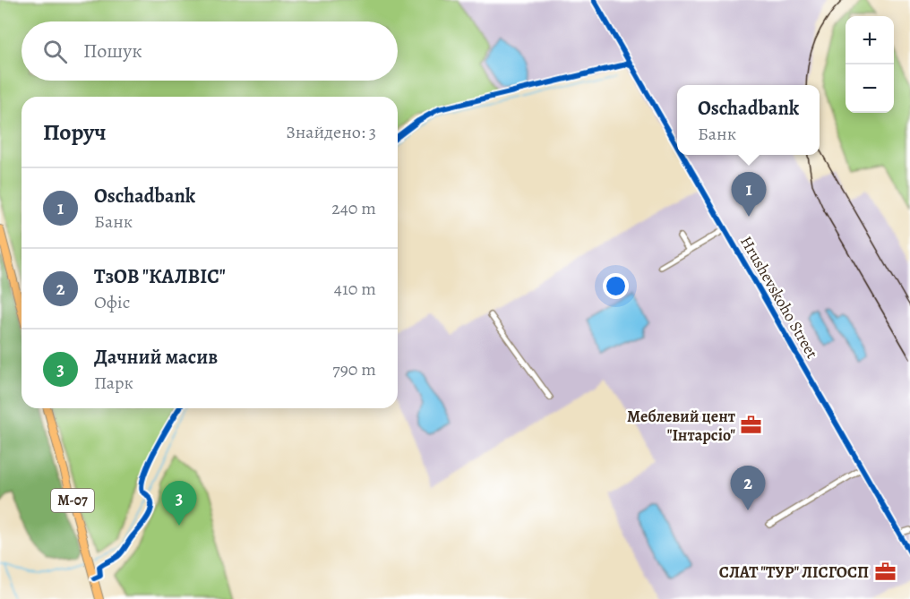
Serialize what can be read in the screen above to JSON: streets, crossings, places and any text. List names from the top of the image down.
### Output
{
  "streets": {
    "highway": ["М-07"],
    "street": ["Hrushevskoho Street"]
  },
  "places": {
    "office": ["Меблевий цент \"Інтарсіо\"", "СЛАТ \"ТУР\" ЛІСГОСП"]
  },
  "page": {
    "map_buttons": ["+", "−"],
    "search": "Пошук",
    "popup": ["Oschadbank", "Банк"],
    "heading": ["Поруч", "Знайдено: 3"],
    "list": [
      {
        "mark": "1",
        "name": "Oschadbank",
        "note": "Банк",
        "value": "240 m"
      },
      {
        "mark": "2",
        "name": "ТзОВ \"КАЛВІС\"",
        "note": "Офіс",
        "value": "410 m"
      },
      {
        "mark": "3",
        "name": "Дачний масив",
        "note": "Парк",
        "value": "790 m"
      }
    ],
    "pins": ["1", "2", "3"]
  }
}
